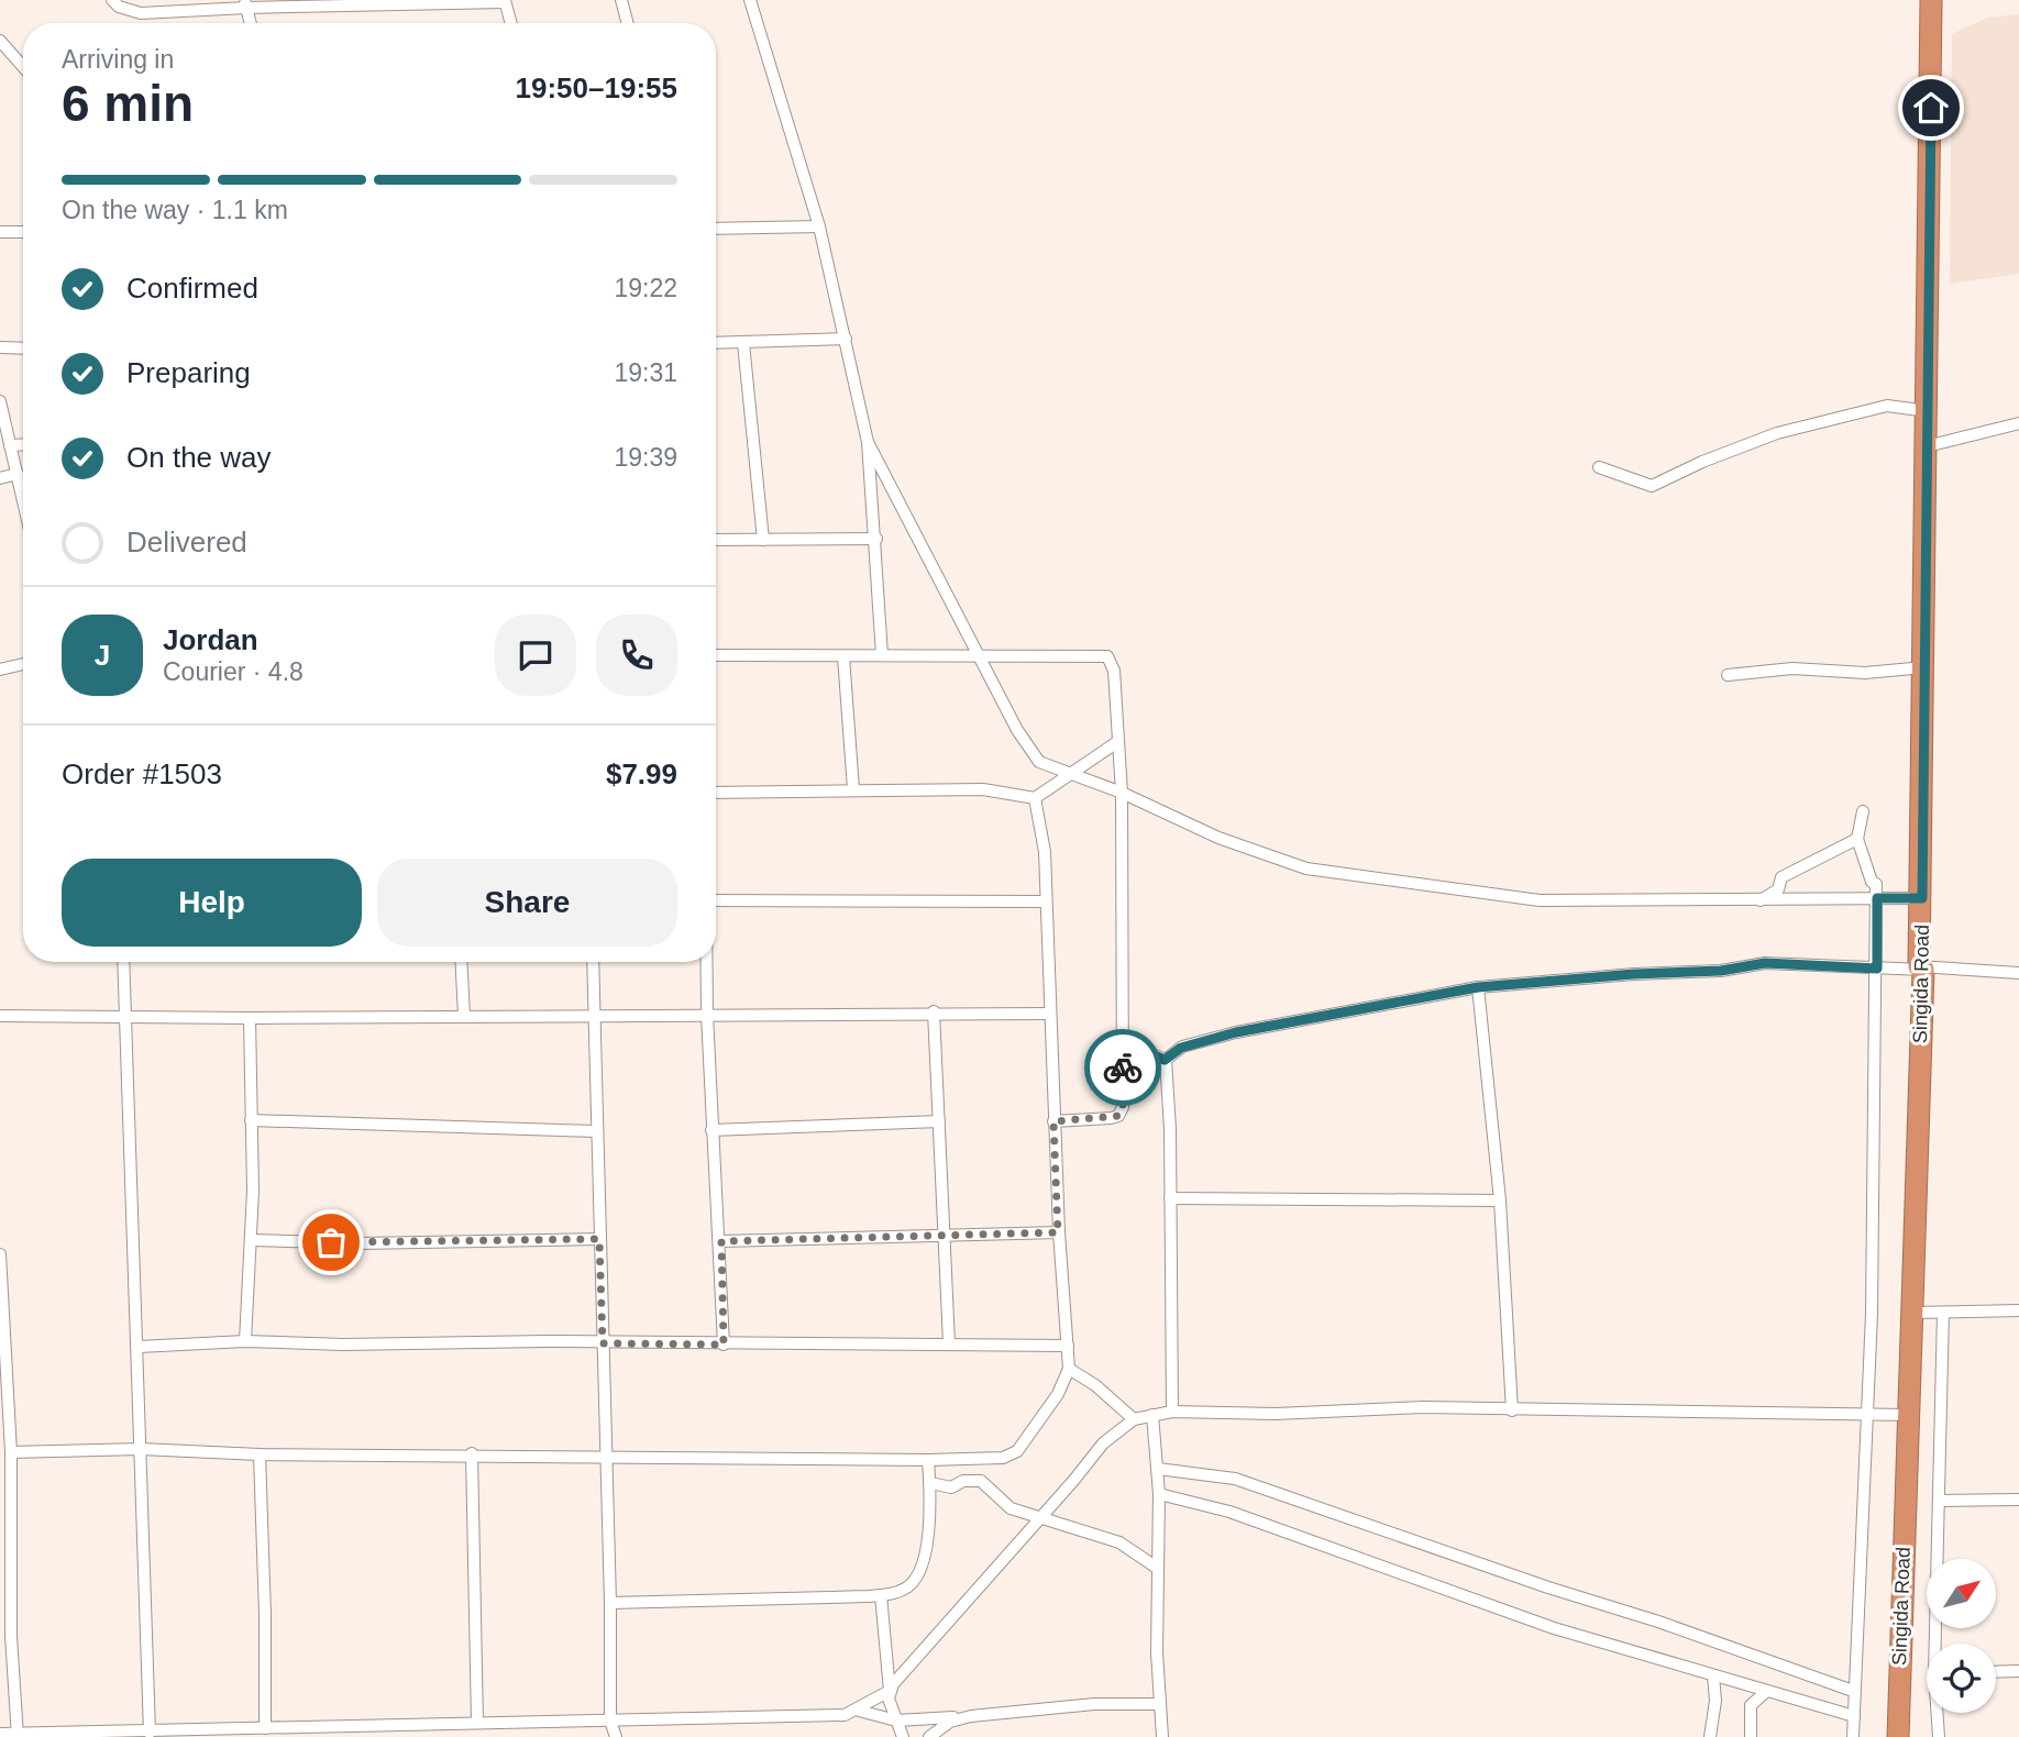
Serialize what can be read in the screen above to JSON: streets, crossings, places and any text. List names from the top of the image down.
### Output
{
  "streets": {
    "highway": ["Singida Road"]
  },
  "north": "top right",
  "page": {
    "heading": ["6 min", "Arriving in", "19:50–19:55"],
    "panel": [
      "Jordan",
      "Courier · 4.8",
      "Order #1503",
      "$7.99"
    ],
    "bar": "On the way · 1.1 km",
    "list": [
      ["Confirmed", "19:22"],
      ["Preparing", "19:31"],
      ["On the way", "19:39"],
      "Delivered"
    ],
    "round": "J",
    "buttons": ["Help", "Share"]
  }
}
